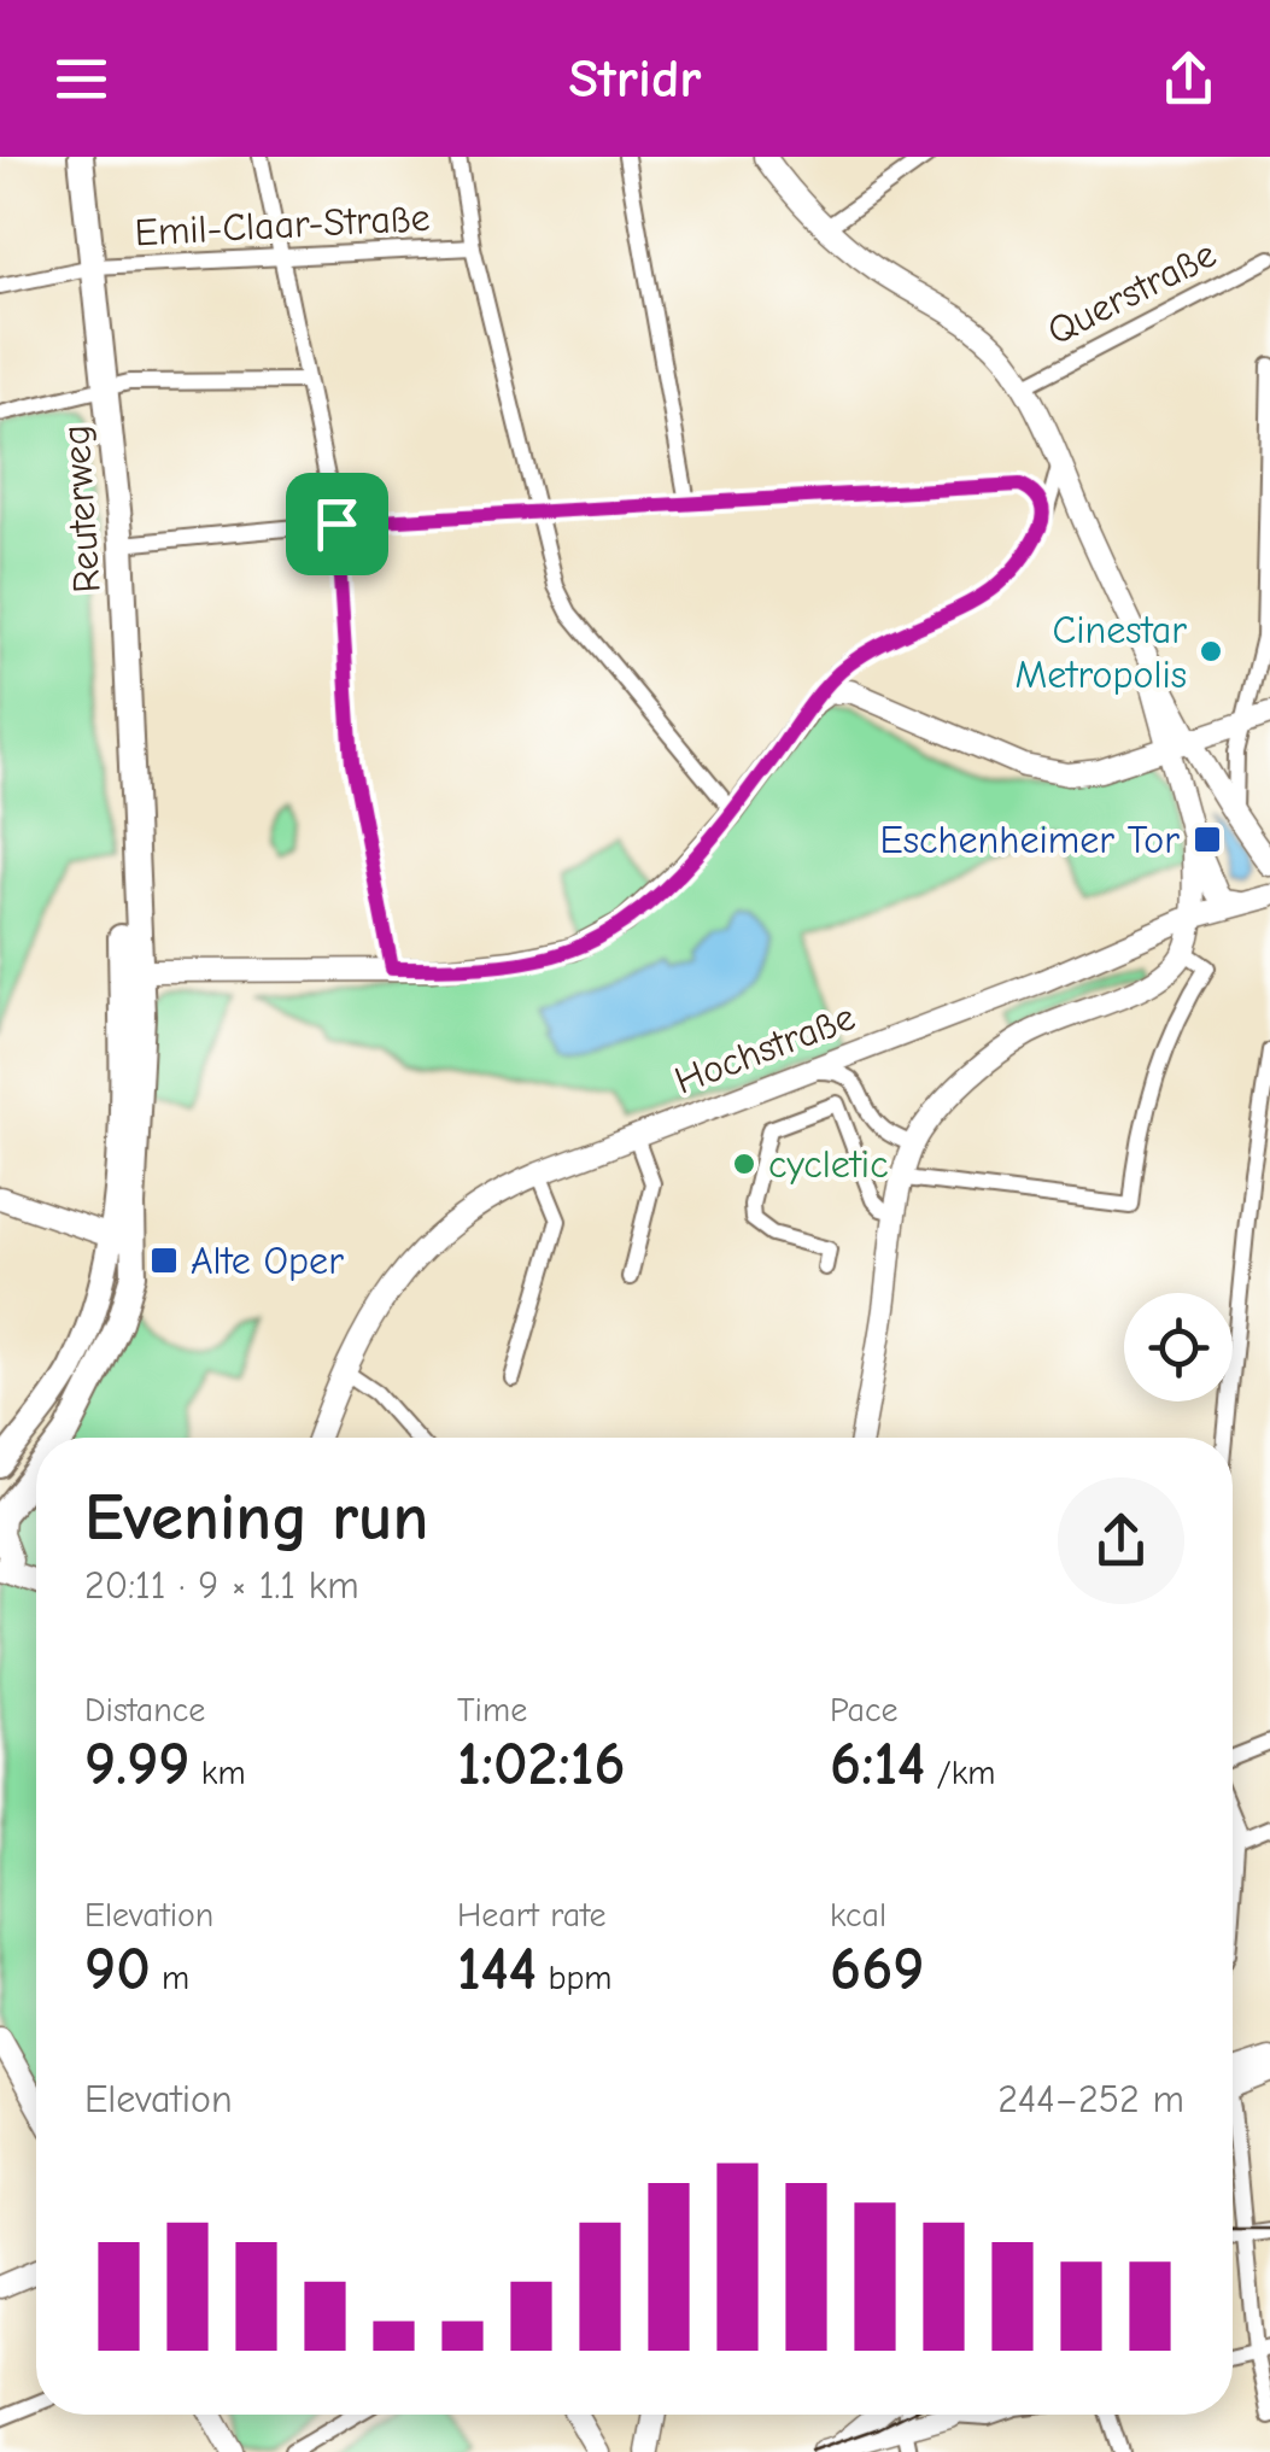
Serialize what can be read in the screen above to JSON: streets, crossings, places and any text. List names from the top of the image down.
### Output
{
  "streets": {
    "main road": ["Reuterweg", "Hochstraße"],
    "street": ["Emil-Claar-Straße", "Querstraße"]
  },
  "crossings": [
    ["Emil-Claar-Straße", "Reuterweg"]
  ],
  "places": {
    "other": ["Cinestar Metropolis", "cycletic"],
    "transit": ["Eschenheimer Tor", "Alte Oper"]
  },
  "page": {
    "header": "Stridr",
    "heading": ["Evening run", "20:11 · 9 × 1.1 km"],
    "stats": [
      ["Distance", "9.99 km"],
      ["Time", "1:02:16"],
      ["Pace", "6:14 /km"],
      ["Elevation", "90 m"],
      ["Heart rate", "144 bpm"],
      ["kcal", "669"]
    ],
    "chart": ["Elevation", "244–252 m"]
  }
}
